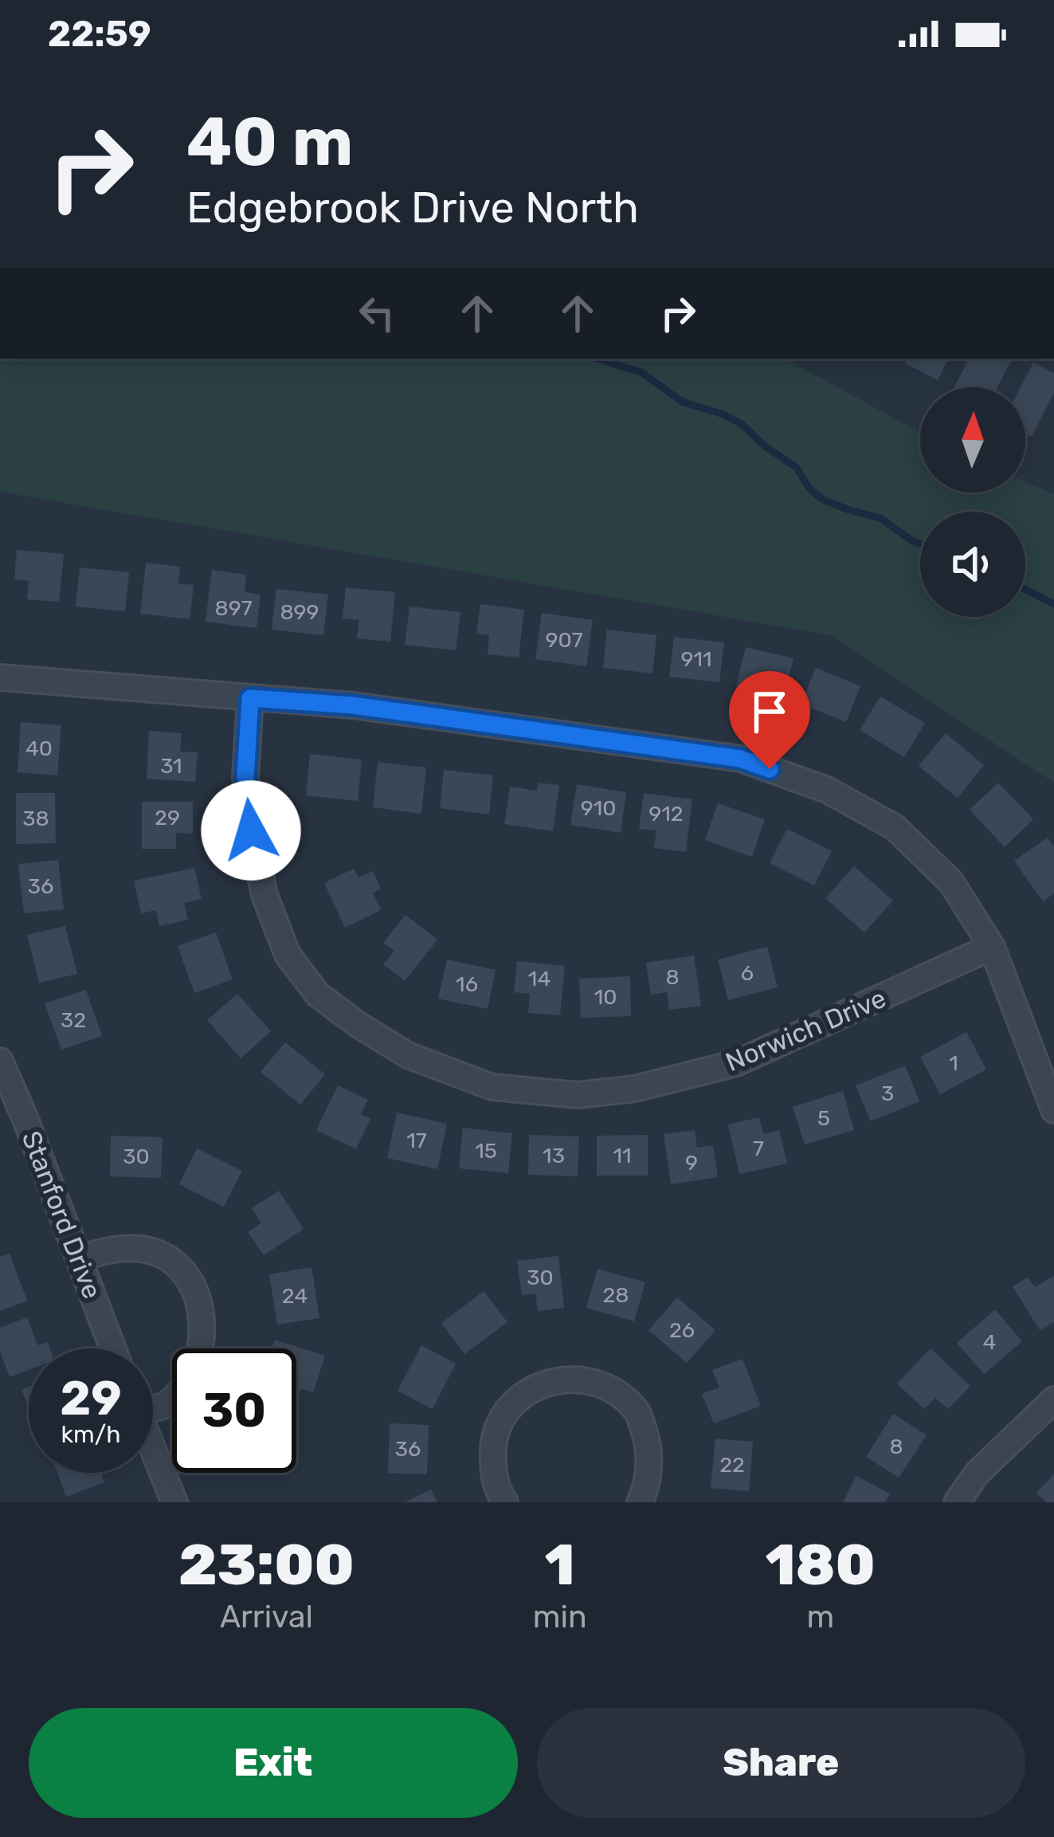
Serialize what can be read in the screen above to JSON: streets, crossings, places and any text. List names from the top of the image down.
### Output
{
  "streets": {
    "street": ["Norwich Drive", "Stanford Drive"]
  },
  "house_numbers": [
    "897",
    "899",
    "907",
    "911",
    "40",
    "31",
    "910",
    "912",
    "29",
    "38",
    "36",
    "6",
    "8",
    "14",
    "16",
    "10",
    "32",
    "1",
    "3",
    "5",
    "17",
    "7",
    "15",
    "13",
    "11",
    "30",
    "9",
    "30",
    "28",
    "24",
    "26",
    "4",
    "8",
    "36",
    "22"
  ],
  "north": "top",
  "page": {
    "status": "22:59",
    "turn": ["40 m", "Edgebrook Drive North"],
    "speed": "29 km/h",
    "limit": "30",
    "eta": [
      "23:00",
      "Arrival",
      "1",
      "min",
      "180",
      "m"
    ],
    "buttons": ["Exit", "Share"]
  }
}
